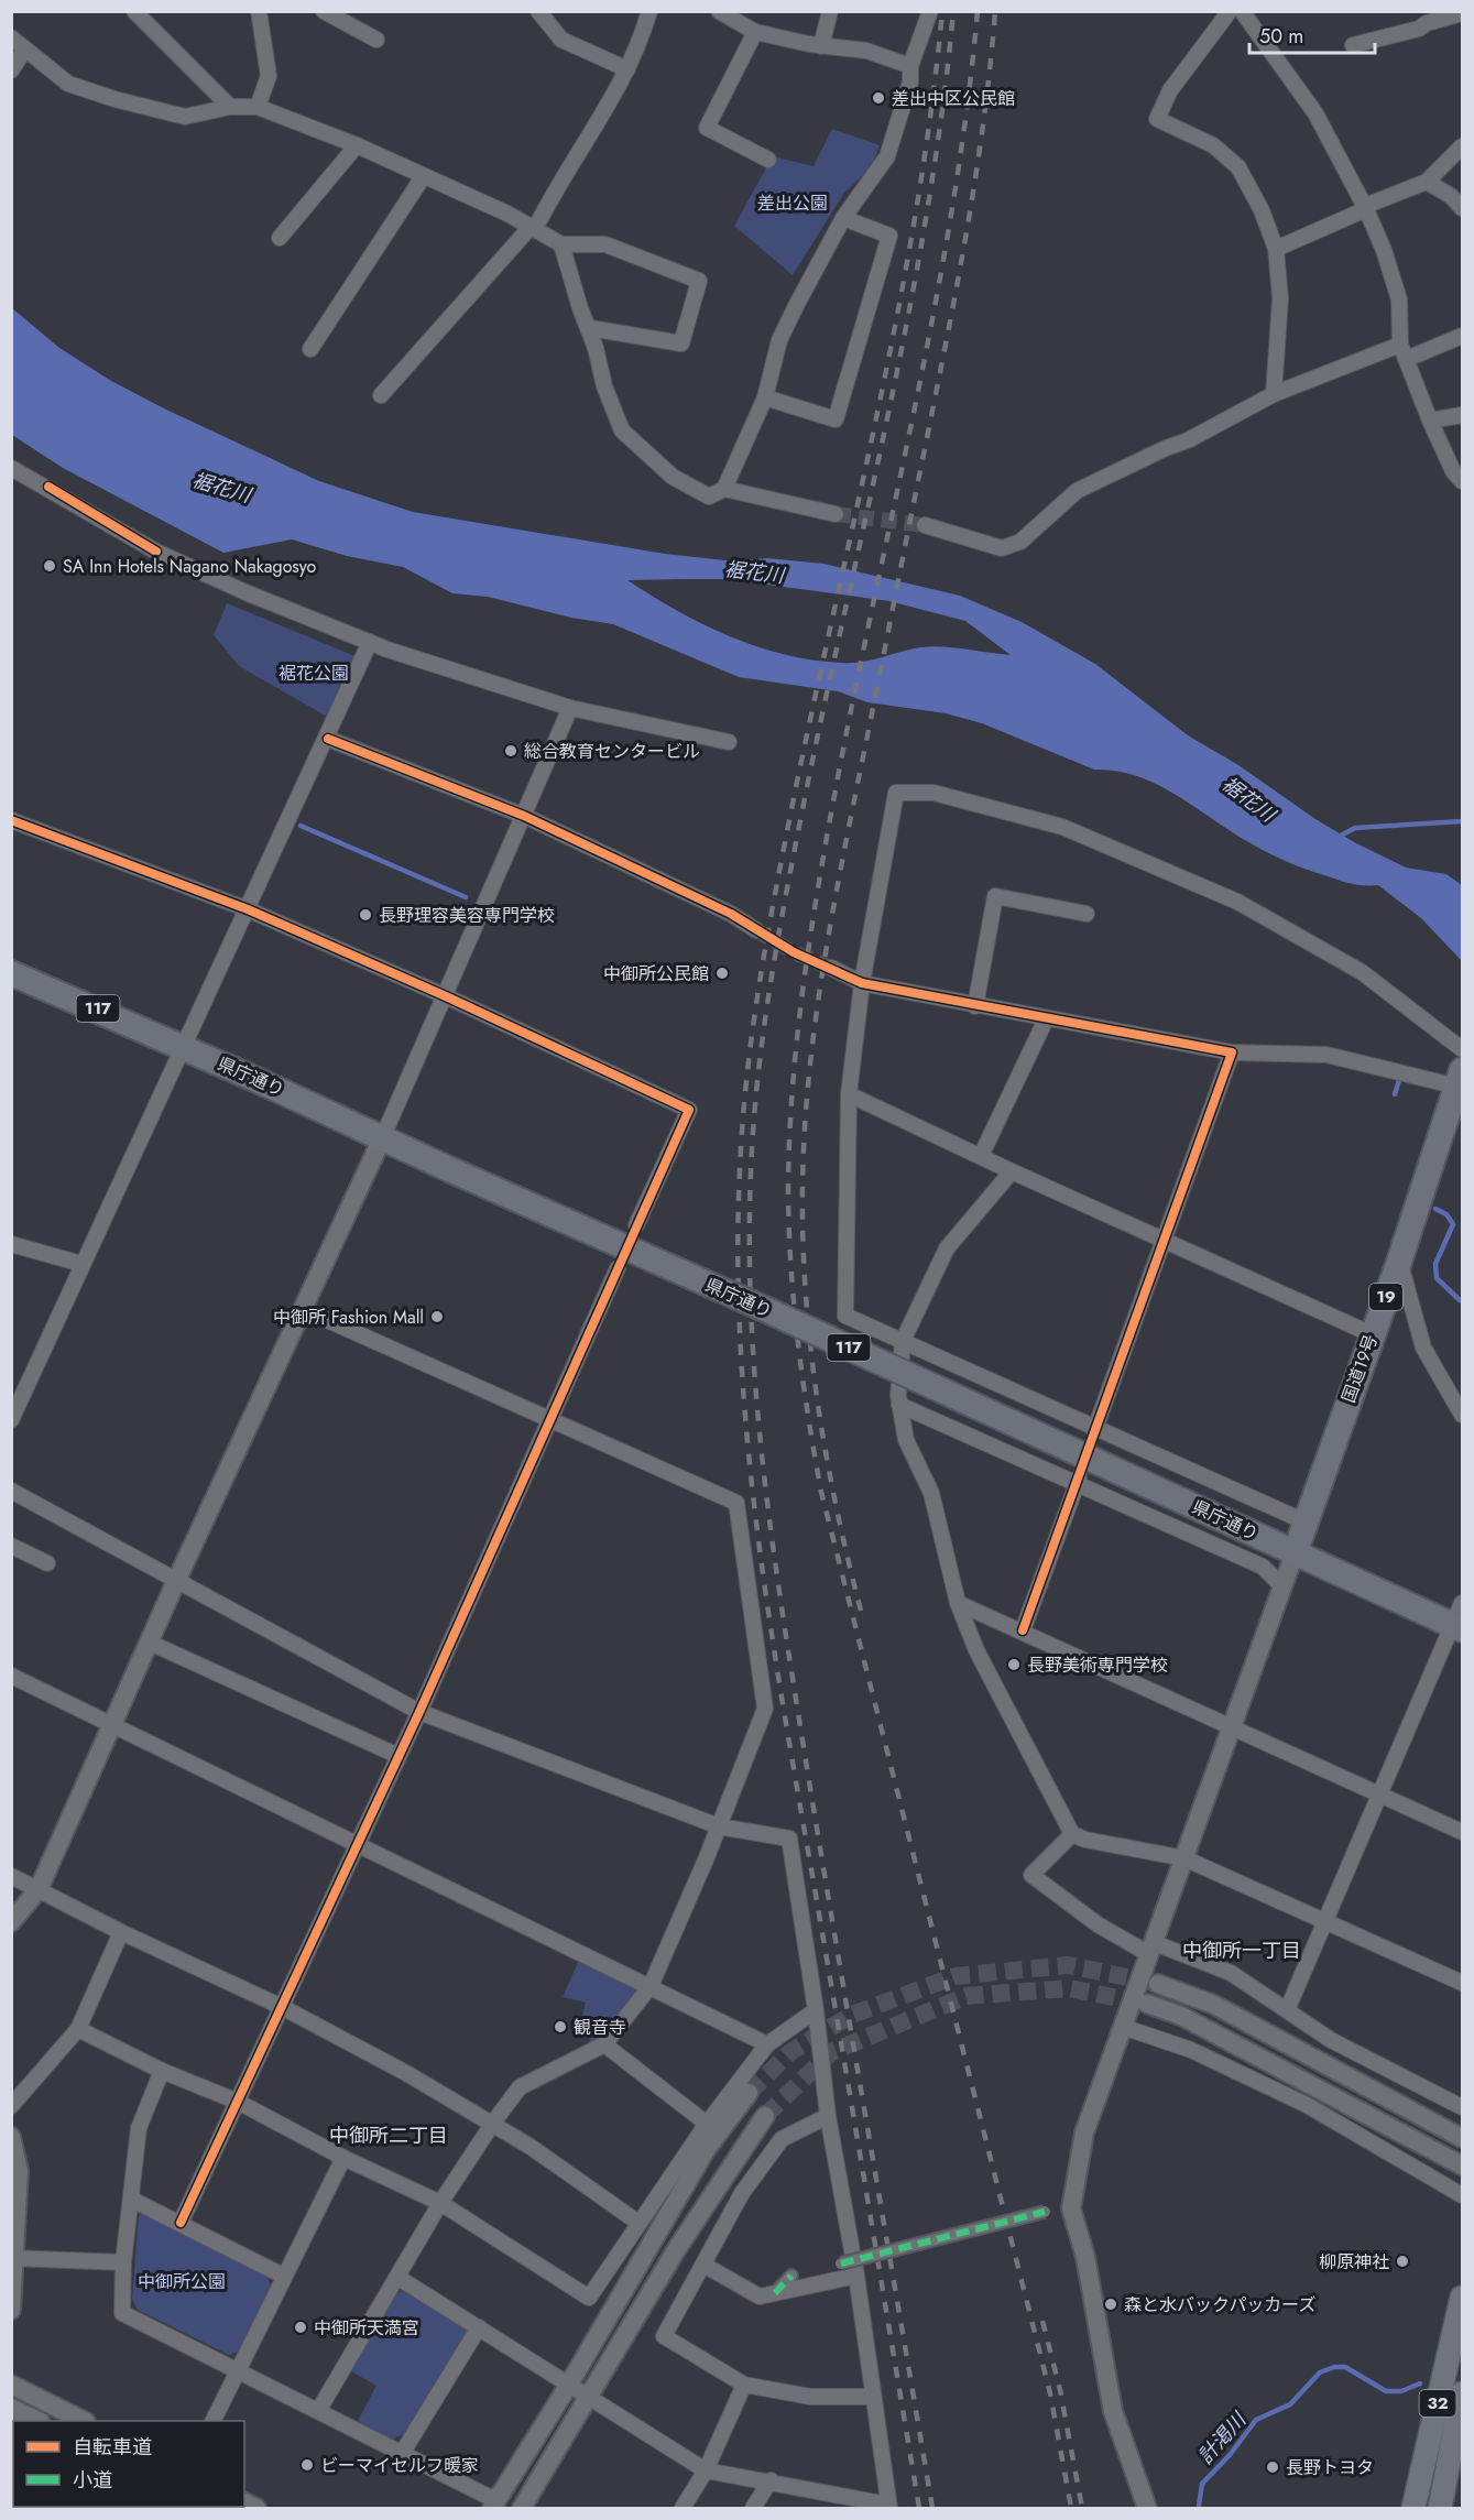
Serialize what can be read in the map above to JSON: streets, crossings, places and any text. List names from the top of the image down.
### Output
{
  "streets": {
    "highway": [
      "117",
      "県庁通り",
      "19",
      "国道19号"
    ],
    "main road": ["32"]
  },
  "crossings": [
    ["県庁通り", "国道19号"]
  ],
  "districts": ["中御所一丁目", "中御所二丁目"],
  "water": ["裾花川", "計渇川"],
  "parks": ["差出公園", "裾花公園", "中御所公園"],
  "places": [
    "差出中区公民館",
    "SA Inn Hotels Nagano Nakagosyo",
    "総合教育センタービル",
    "長野理容美容専門学校",
    "中御所公民館",
    "中御所 Fashion Mall",
    "長野美術専門学校",
    "観音寺",
    "柳原神社",
    "森と水バックパッカーズ",
    "中御所天満宮",
    "ビーマイセルフ暖家",
    "長野トヨタ"
  ],
  "legend": ["自転車道", "小道"],
  "scale_bar": "50 m"
}
